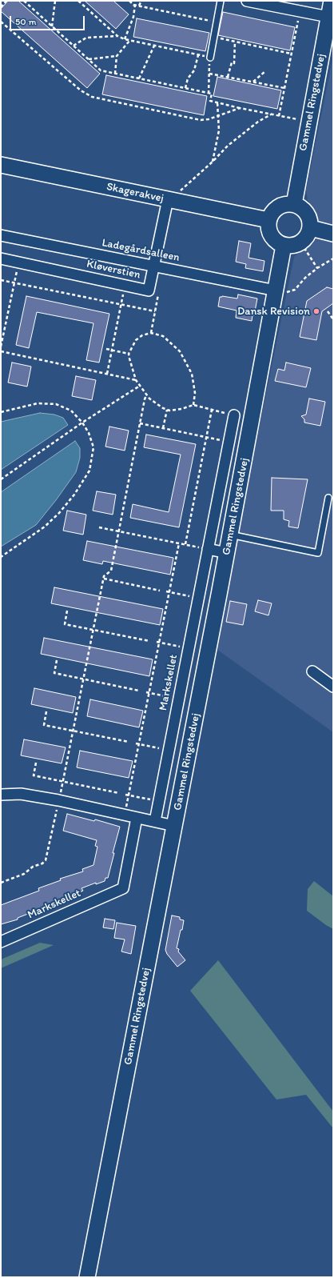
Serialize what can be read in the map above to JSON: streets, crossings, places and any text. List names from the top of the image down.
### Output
{
  "streets": {
    "street": [
      "Gammel Ringstedvej",
      "Skagerakvej",
      "Ladegårdsalleen",
      "Kløverstien",
      "Markskellet"
    ]
  },
  "crossings": [
    ["Gammel Ringstedvej", "Skagerakvej"],
    ["Gammel Ringstedvej", "Ladegårdsalleen"],
    ["Skagerakvej", "Kløverstien"],
    ["Ladegårdsalleen", "Kløverstien"]
  ],
  "places": ["Dansk Revision"],
  "scale_bar": "50 m"
}
